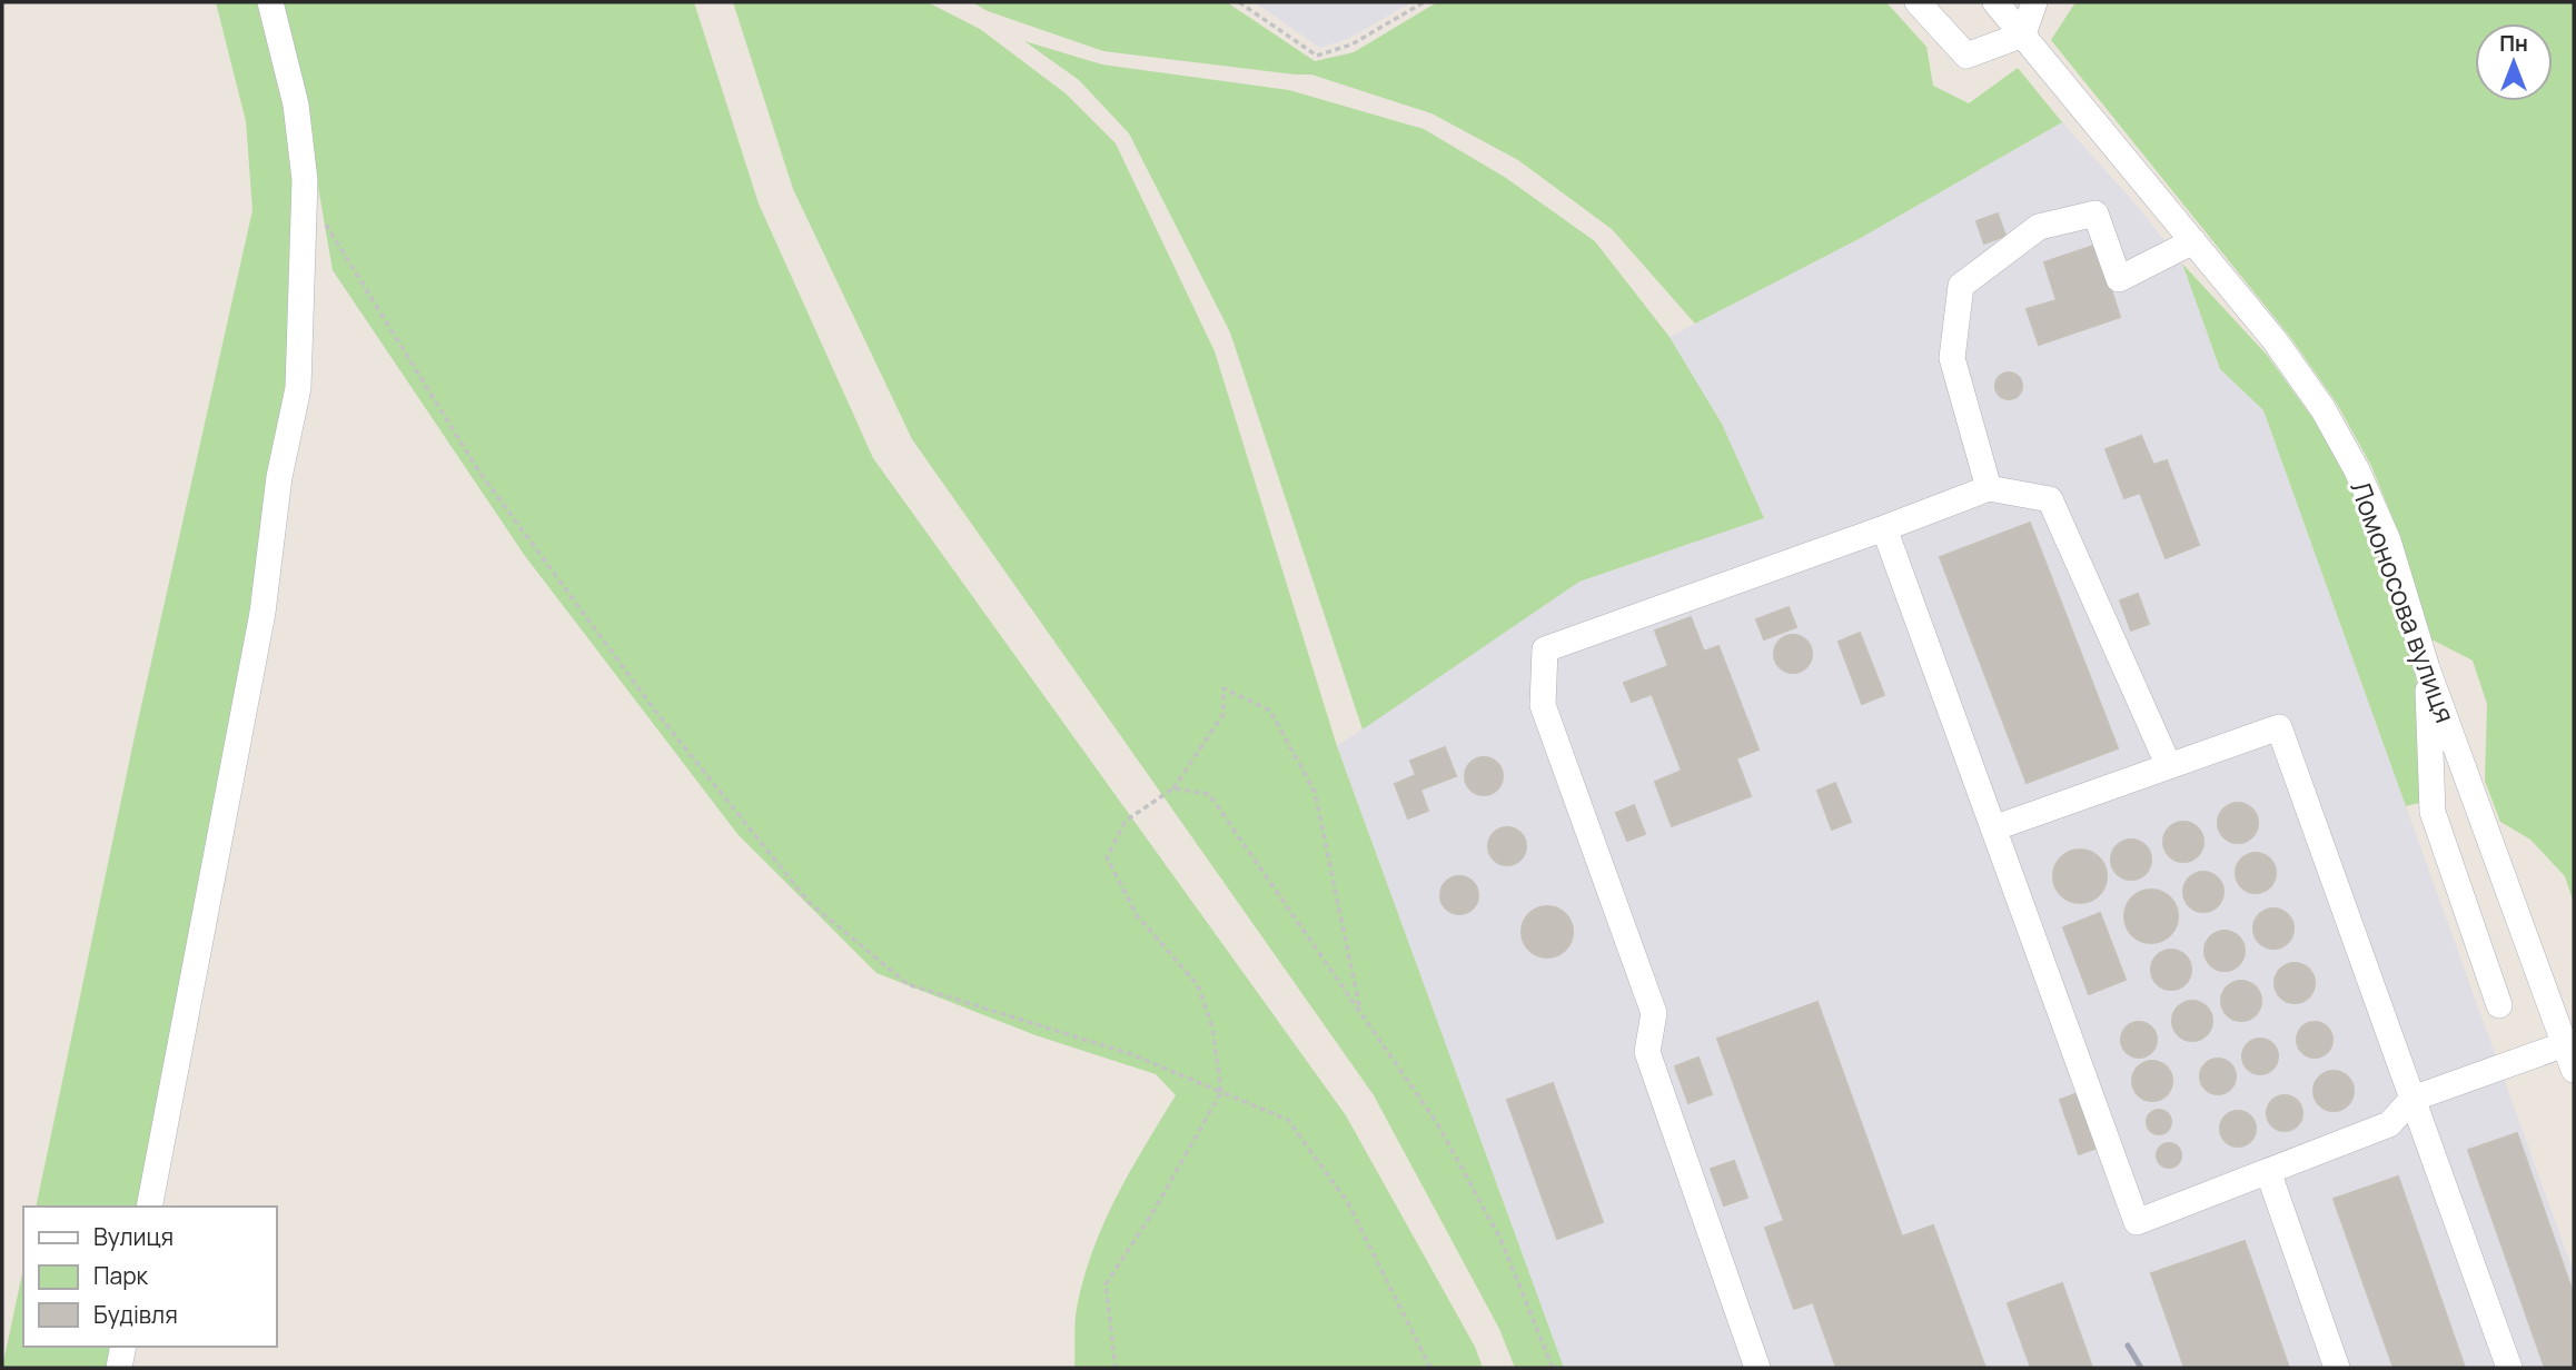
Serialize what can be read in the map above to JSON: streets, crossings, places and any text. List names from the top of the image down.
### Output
{
  "streets": {
    "street": ["Ломоносова вулиця"]
  },
  "legend": ["Вулиця", "Парк", "Будівля"],
  "north": "top"
}
